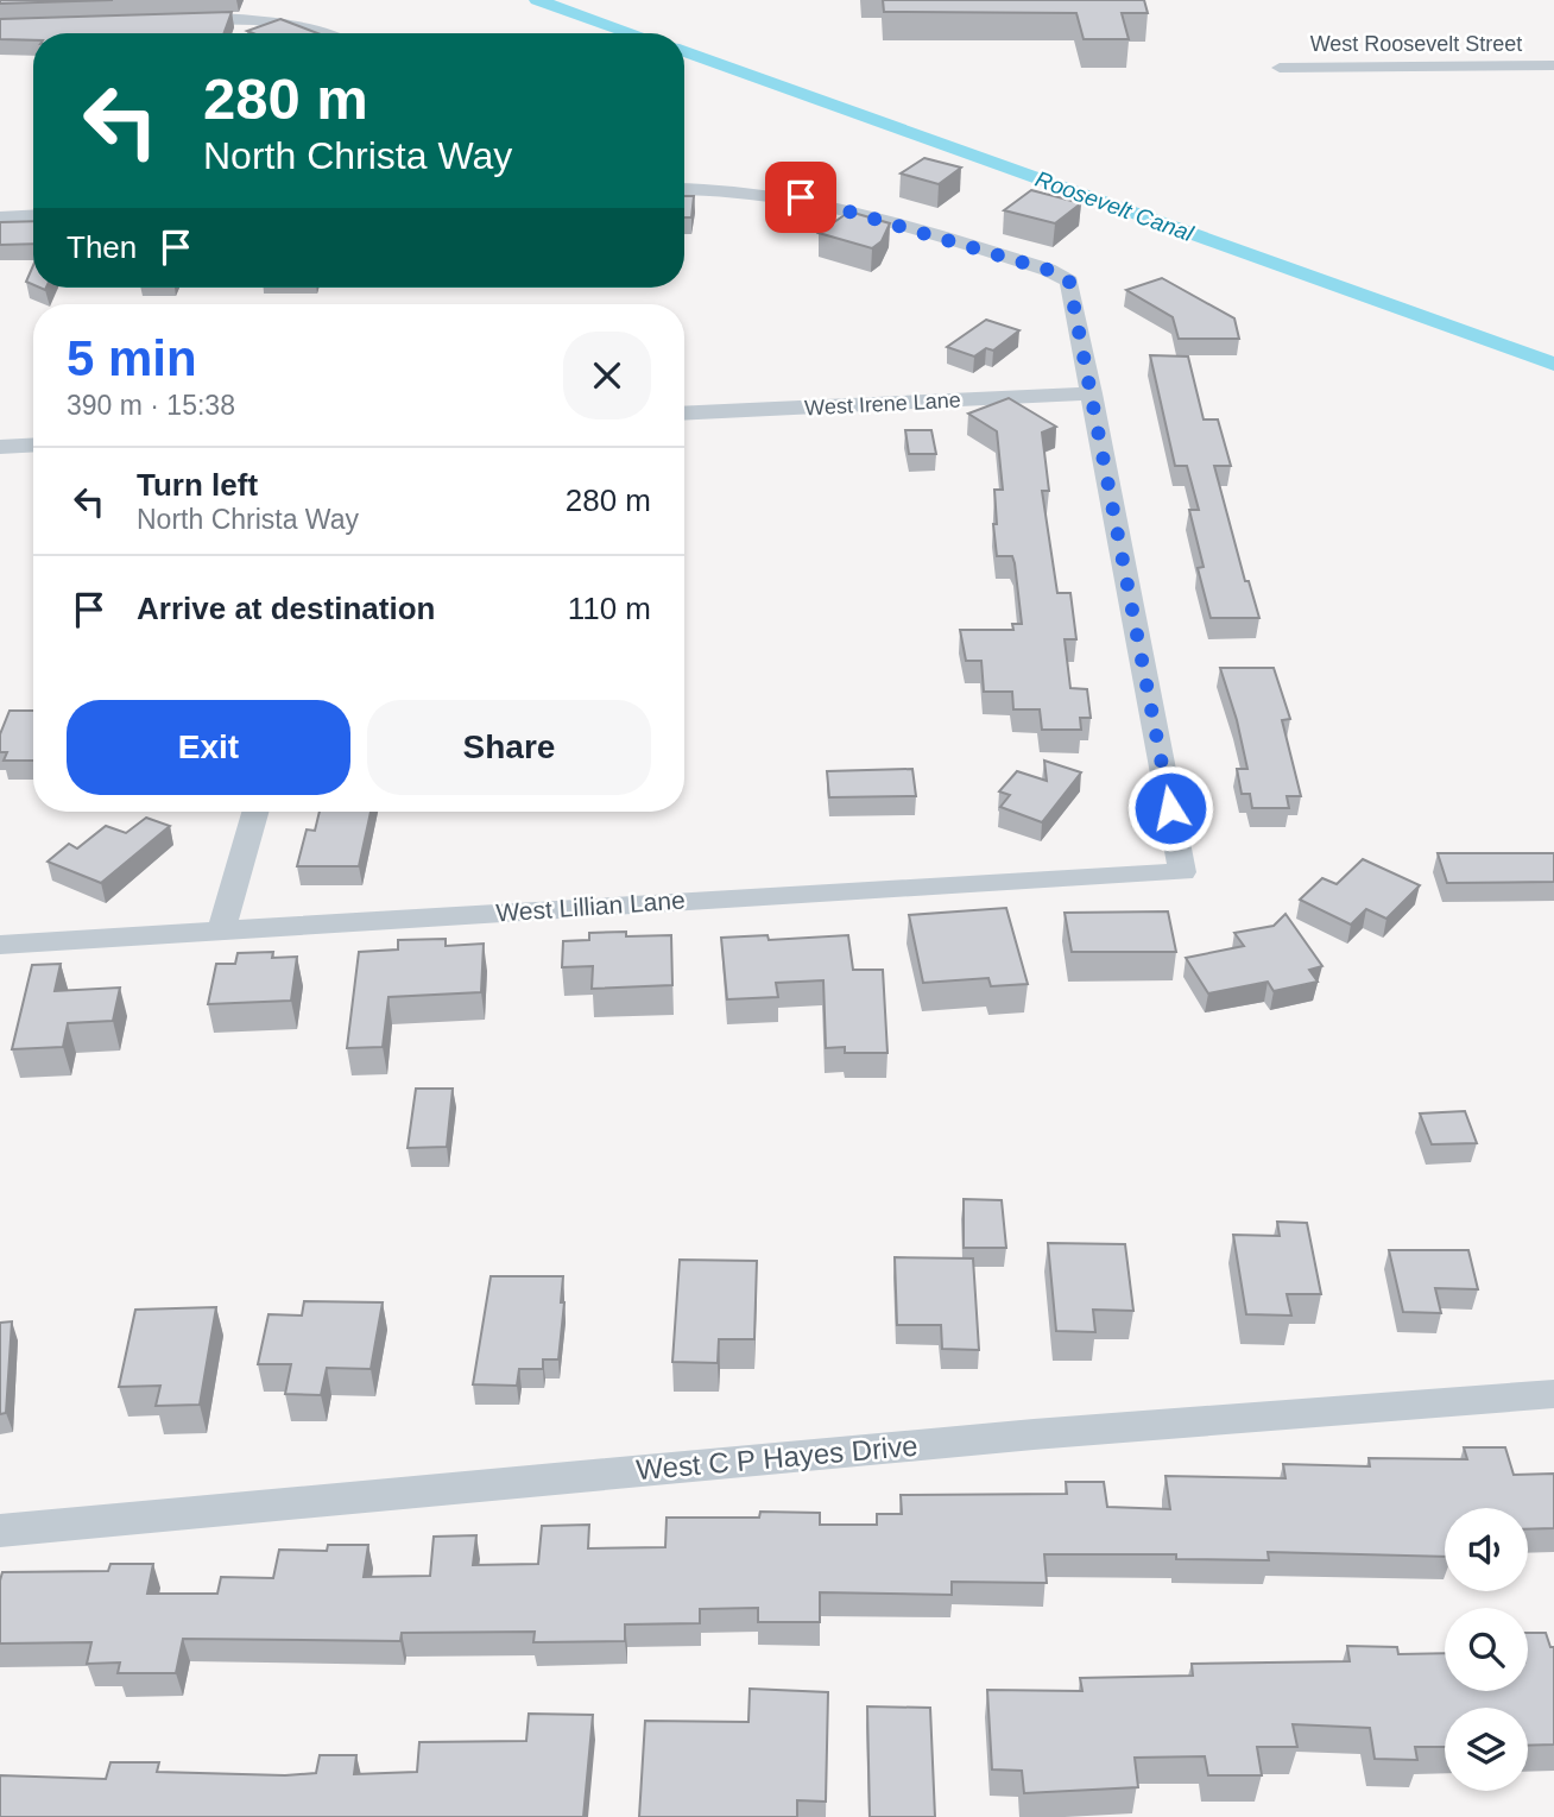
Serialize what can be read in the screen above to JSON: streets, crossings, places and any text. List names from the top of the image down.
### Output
{
  "streets": {
    "street": [
      "West Roosevelt Street",
      "West Irene Lane",
      "West Lillian Lane",
      "West C P Hayes Drive"
    ]
  },
  "crossings": [
    ["West Irene Lane", "West Lillian Lane"]
  ],
  "water": ["Roosevelt Canal"],
  "page": {
    "turn": ["280 m", "North Christa Way"],
    "then": "Then",
    "heading": ["5 min", "390 m · 15:38"],
    "list": [
      {
        "name": "Turn left",
        "note": "North Christa Way",
        "value": "280 m"
      },
      {
        "name": "Arrive at destination",
        "value": "110 m"
      }
    ],
    "buttons": ["Exit", "Share"]
  }
}
